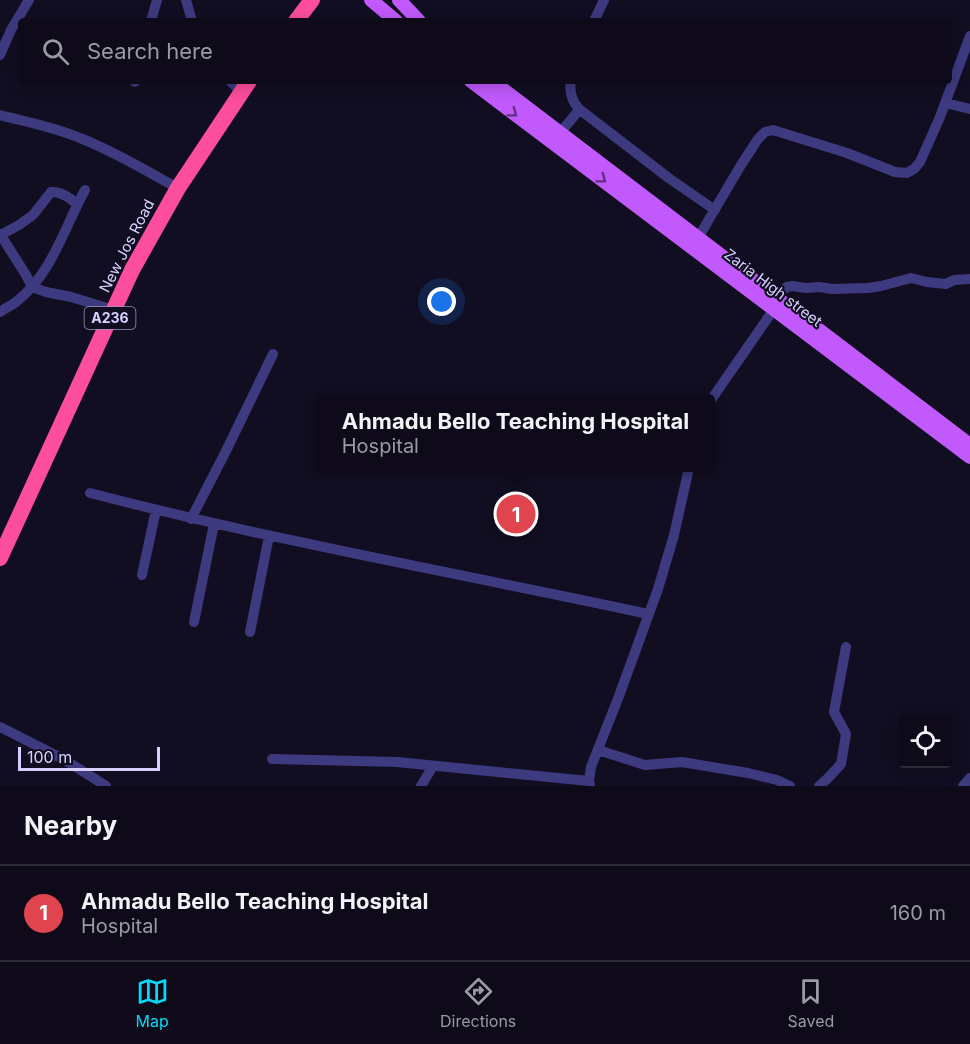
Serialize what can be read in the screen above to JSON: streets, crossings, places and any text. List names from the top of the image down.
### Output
{
  "streets": {
    "highway": ["New Jos Road", "A236"],
    "main road": ["Zaria High street"]
  },
  "scale_bar": "100 m",
  "page": {
    "search": "Search here",
    "popup": ["Ahmadu Bello Teaching Hospital", "Hospital"],
    "pins": "1",
    "scale": "100 m",
    "heading": "Nearby",
    "list": [
      {
        "mark": "1",
        "name": "Ahmadu Bello Teaching Hospital",
        "note": "Hospital",
        "value": "160 m"
      }
    ],
    "nav": ["Map", "Directions", "Saved"]
  }
}
